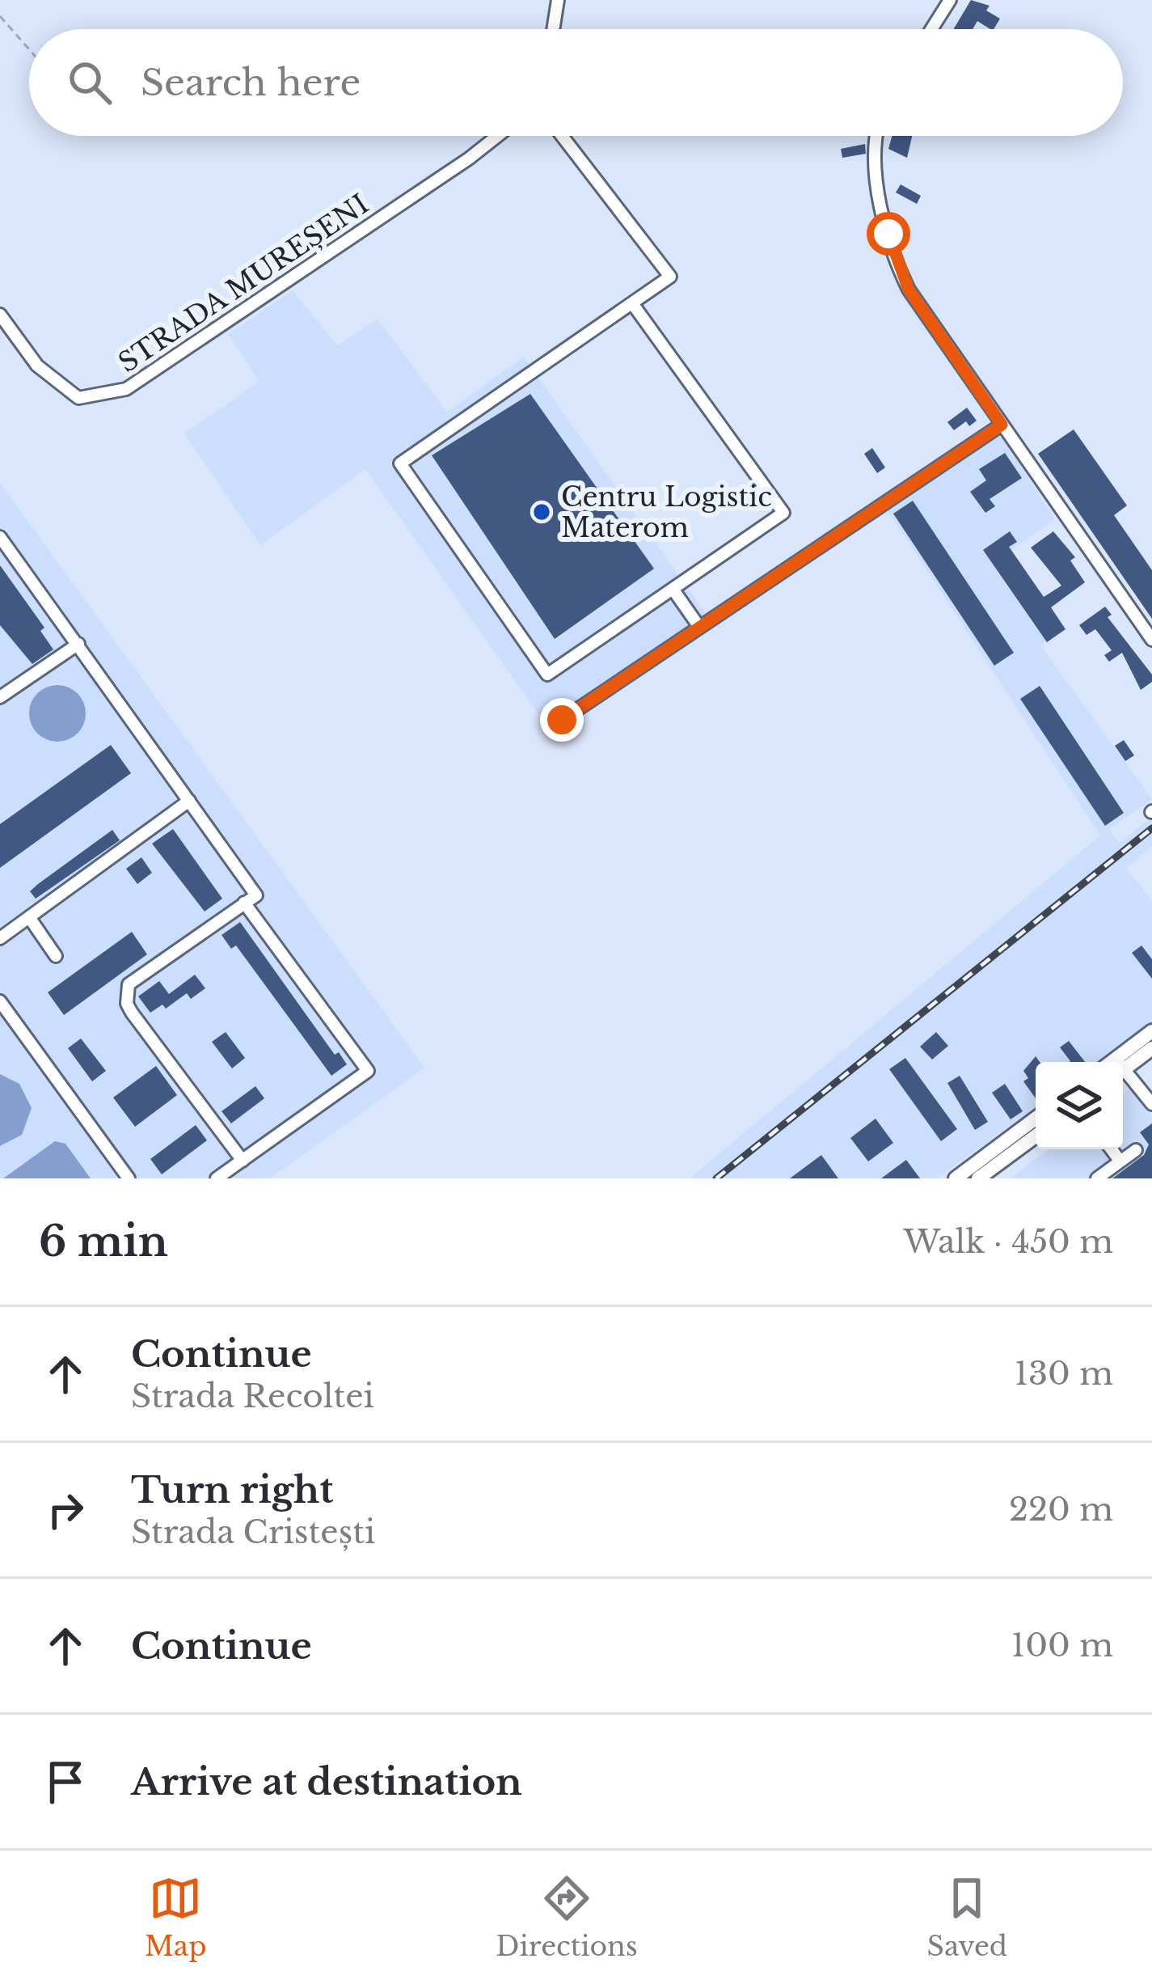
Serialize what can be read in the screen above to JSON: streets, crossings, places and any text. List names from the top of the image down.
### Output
{
  "streets": {
    "street": ["STRADA MUREȘENI"]
  },
  "places": ["Centru Logistic Materom"],
  "page": {
    "search": "Search here",
    "heading": ["6 min", "Walk · 450 m"],
    "list": [
      ["Continue", "Strada Recoltei", "130 m"],
      ["Turn right", "Strada Cristești", "220 m"],
      ["Continue", "100 m"],
      "Arrive at destination"
    ],
    "nav": ["Map", "Directions", "Saved"]
  }
}
